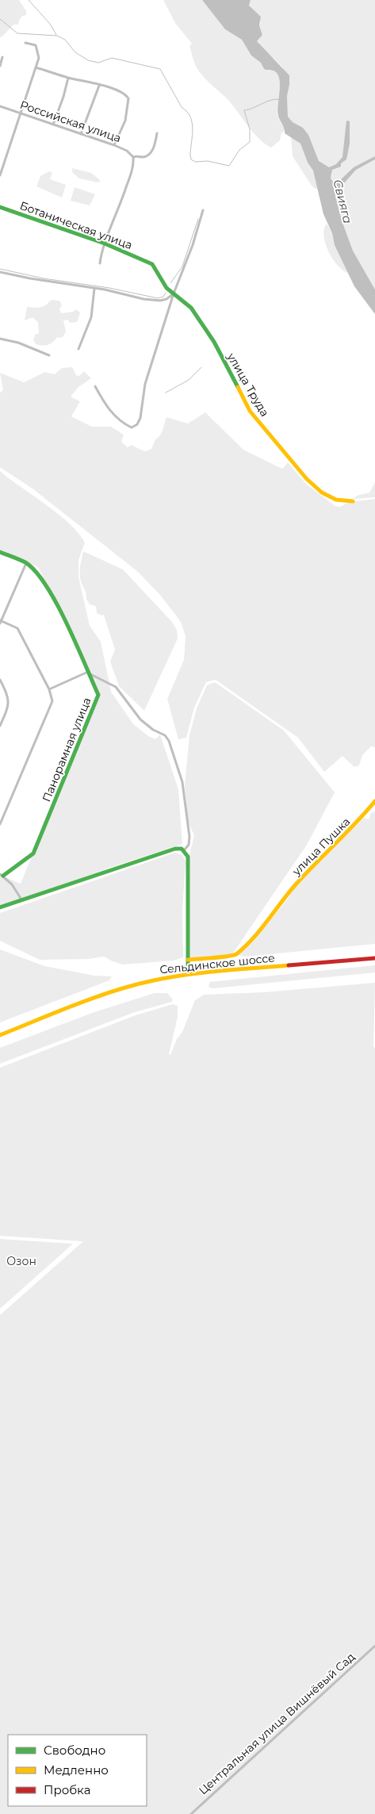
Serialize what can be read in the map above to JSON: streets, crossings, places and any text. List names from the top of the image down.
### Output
{
  "streets": {
    "street": [
      "Российская улица",
      "Ботаническая улица",
      "улица Труда",
      "Панорамная улица",
      "улица Пушка",
      "Сельдинское шоссе",
      "Центральная улица Вишнёвый Сад"
    ]
  },
  "crossings": [
    ["Ботаническая улица", "улица Труда"]
  ],
  "water": ["Свияга"],
  "parks": ["Озон"],
  "legend": ["Свободно", "Медленно", "Пробка"]
}
